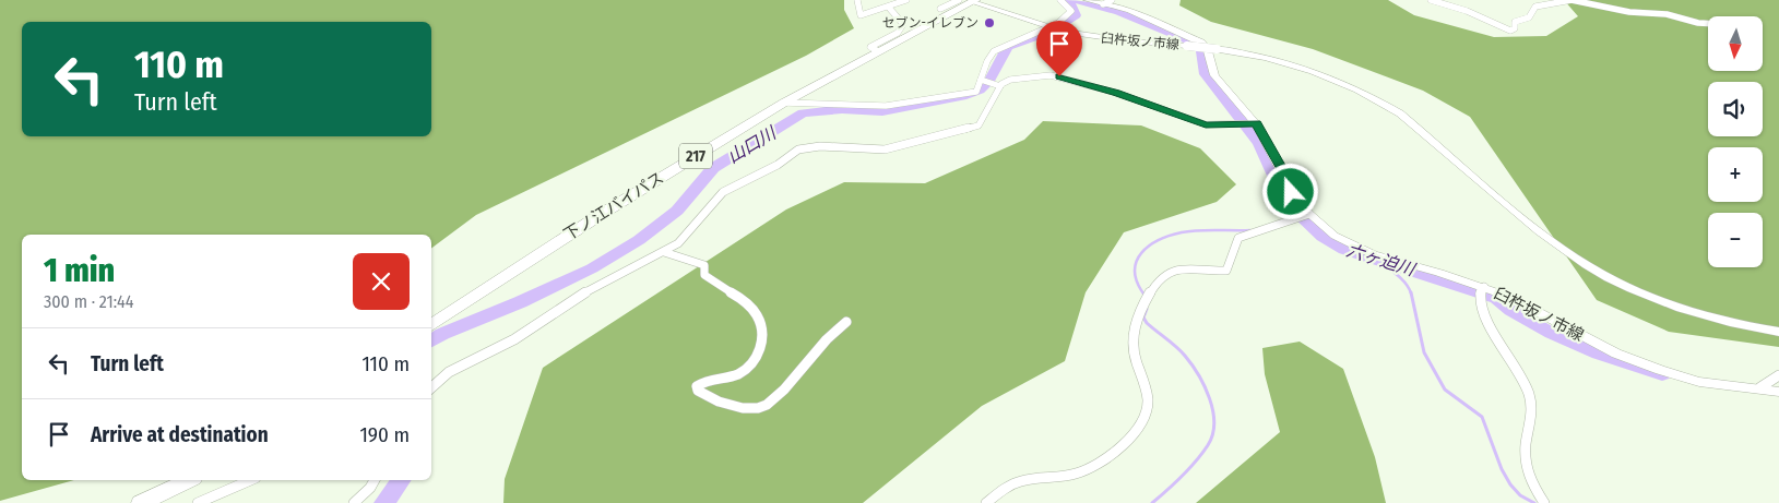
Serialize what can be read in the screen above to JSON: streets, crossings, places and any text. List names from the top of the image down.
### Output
{
  "streets": {
    "highway": ["217", "下ノ江バイパス"],
    "main road": ["臼杵坂ノ市線"]
  },
  "water": ["山口川", "六ヶ迫川"],
  "places": ["セブン-イレブン"],
  "north": "bottom",
  "page": {
    "map_buttons": ["+", "−"],
    "turn": ["110 m", "Turn left"],
    "heading": ["1 min", "300 m · 21:44"],
    "list": [
      {
        "name": "Turn left",
        "value": "110 m"
      },
      {
        "name": "Arrive at destination",
        "value": "190 m"
      }
    ]
  }
}
